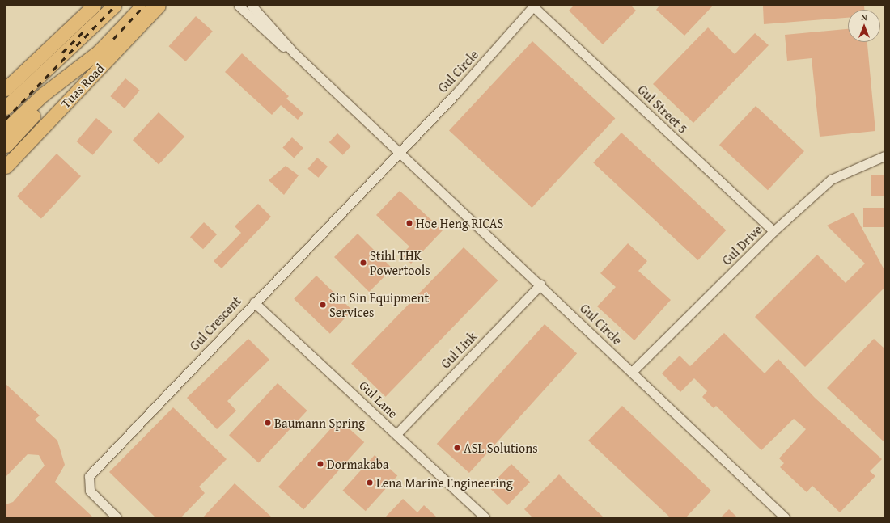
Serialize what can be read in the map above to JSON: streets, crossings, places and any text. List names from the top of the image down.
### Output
{
  "streets": {
    "main road": ["Tuas Road"],
    "street": [
      "Gul Circle",
      "Gul Street 5",
      "Gul Drive",
      "Gul Crescent",
      "Gul Link",
      "Gul Lane"
    ]
  },
  "crossings": [
    ["Gul Circle", "Gul Street 5"],
    ["Gul Circle", "Gul Drive"],
    ["Gul Circle", "Gul Crescent"],
    ["Gul Circle", "Gul Link"],
    ["Gul Street 5", "Gul Drive"],
    ["Gul Crescent", "Gul Lane"],
    ["Gul Link", "Gul Lane"]
  ],
  "places": [
    "Hoe Heng RICAS",
    "Stihl THK Powertools",
    "Sin Sin Equipment Services",
    "Baumann Spring",
    "ASL Solutions",
    "Dormakaba",
    "Lena Marine Engineering"
  ],
  "north": "top"
}
